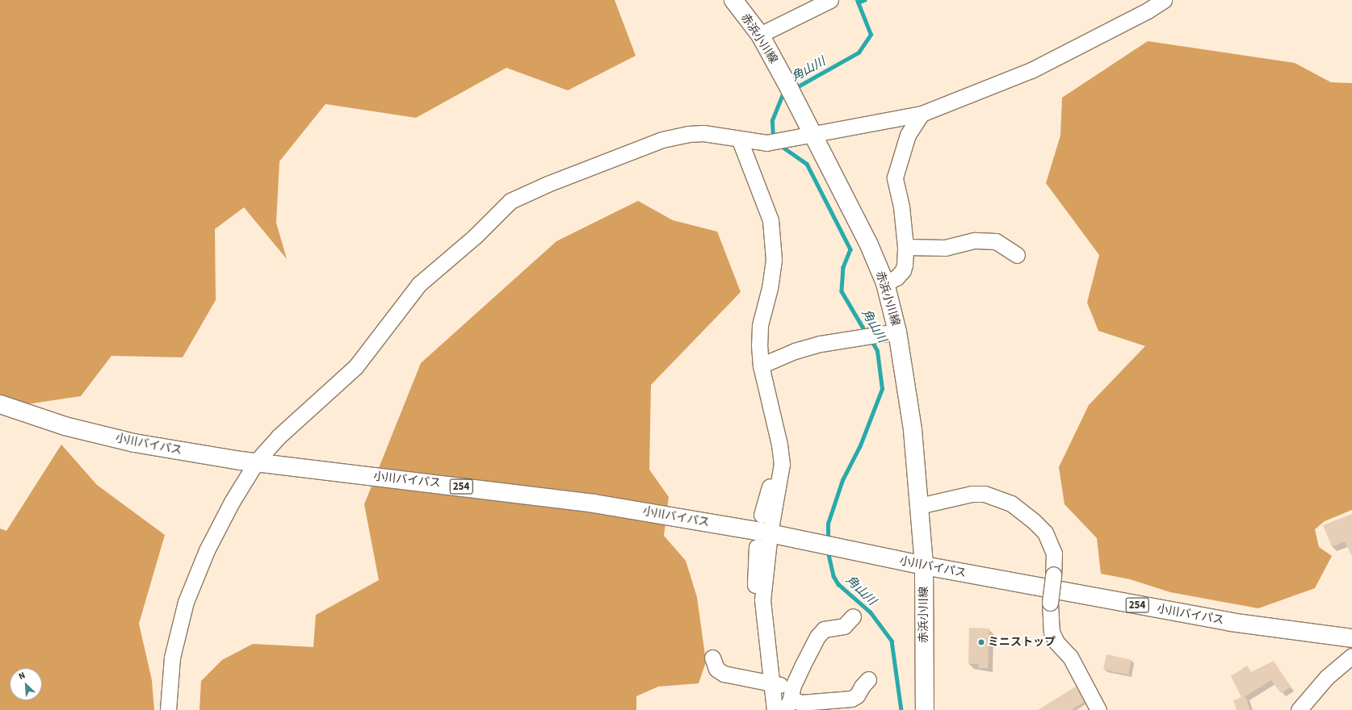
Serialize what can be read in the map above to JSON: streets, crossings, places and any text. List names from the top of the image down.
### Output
{
  "streets": {
    "main road": ["赤浜小川線", "小川バイパス", "254"]
  },
  "crossings": [
    ["赤浜小川線", "小川バイパス"]
  ],
  "water": ["角山川"],
  "places": ["ミニストップ"],
  "north": "top left"
}
